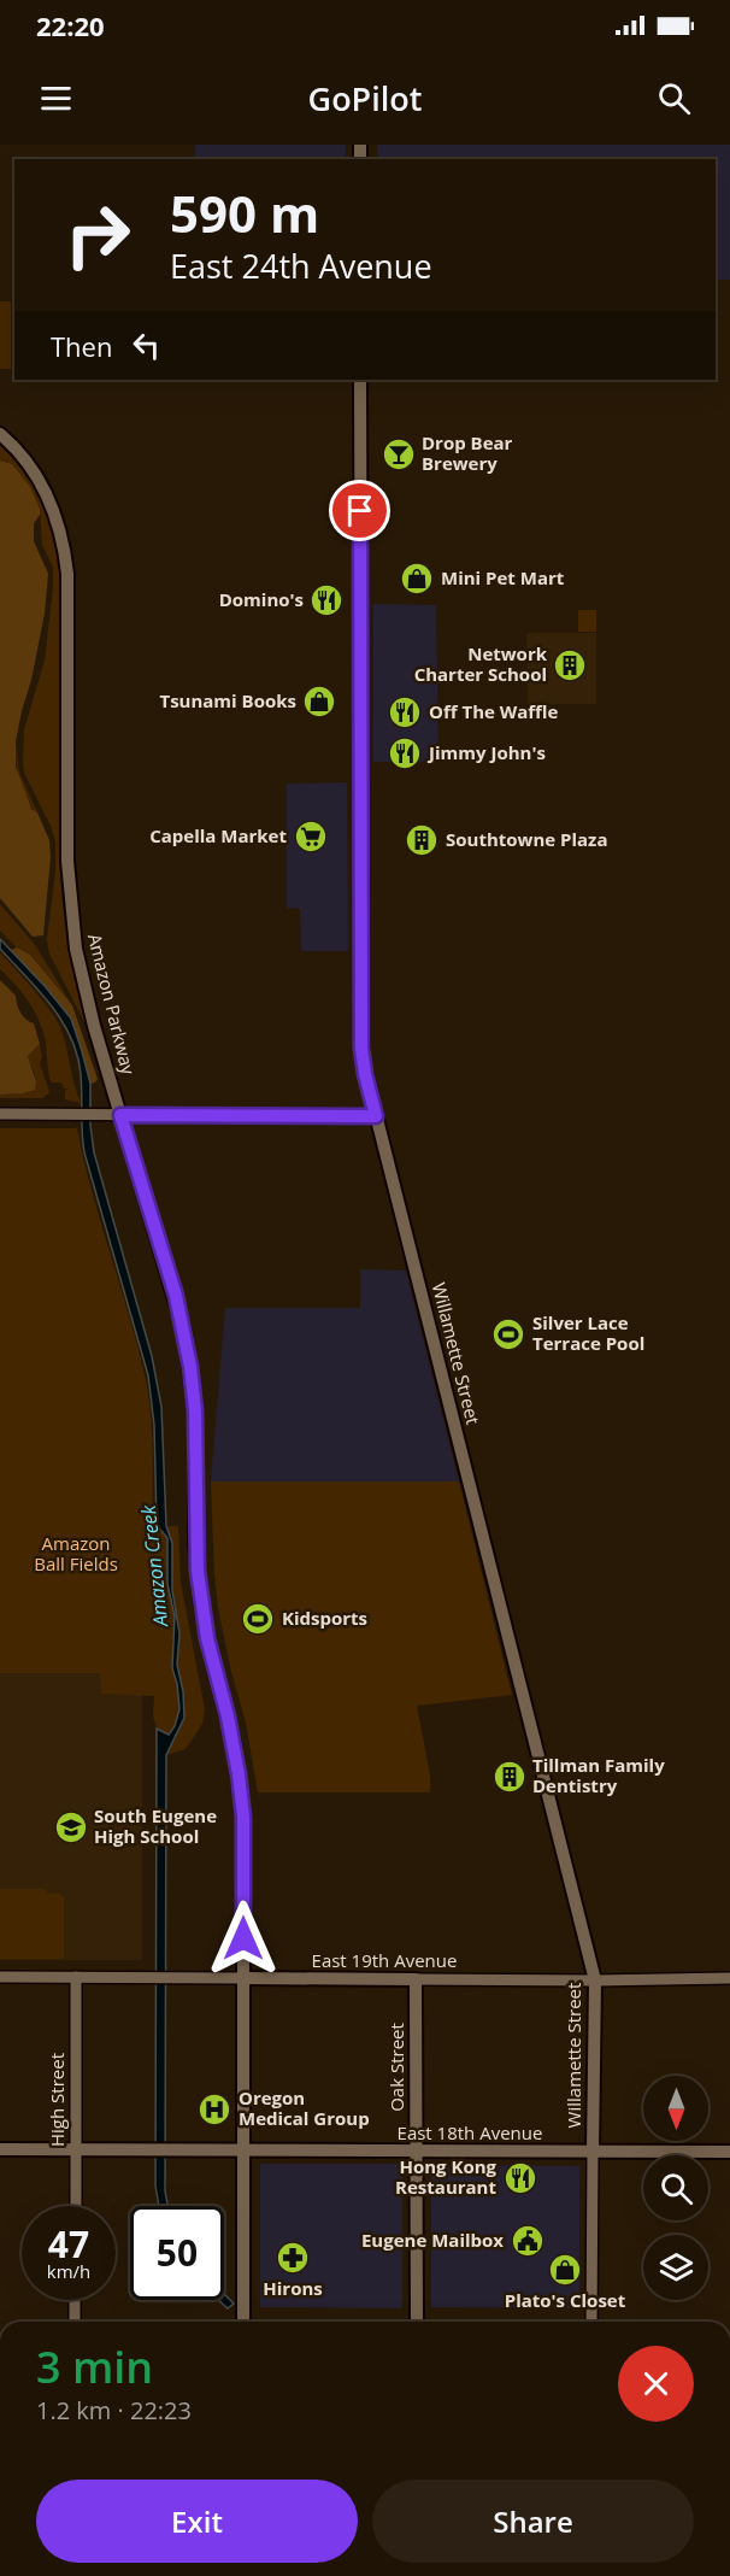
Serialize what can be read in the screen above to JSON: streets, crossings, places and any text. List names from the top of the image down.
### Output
{
  "streets": {
    "main road": [
      "Amazon Parkway",
      "Willamette Street",
      "East 19th Avenue",
      "Oak Street",
      "East 18th Avenue"
    ],
    "street": ["High Street"]
  },
  "crossings": [
    ["Amazon Parkway", "East 19th Avenue"],
    ["Amazon Parkway", "East 18th Avenue"],
    ["Willamette Street", "East 19th Avenue"],
    ["Willamette Street", "East 18th Avenue"],
    ["East 19th Avenue", "Oak Street"],
    ["East 19th Avenue", "High Street"],
    ["Oak Street", "East 18th Avenue"],
    ["High Street", "East 18th Avenue"]
  ],
  "water": ["Amazon Creek"],
  "parks": ["Amazon Ball Fields"],
  "places": {
    "bar": ["Drop Bear Brewery"],
    "shop": ["Mini Pet Mart", "Tsunami Books", "Plato's Closet"],
    "restaurant": [
      "Domino's",
      "Off The Waffle",
      "Jimmy John's",
      "Hong Kong Restaurant"
    ],
    "building": ["Network Charter School", "Southtowne Plaza", "Tillman Family Dentistry"],
    "supermarket": ["Capella Market"],
    "sports": ["Silver Lace Terrace Pool", "Kidsports"],
    "school or university": ["South Eugene High School"],
    "hospital": ["Oregon Medical Group"],
    "public building": ["Eugene Mailbox"],
    "pharmacy": ["Hirons"]
  },
  "north": "bottom",
  "page": {
    "status": "22:20",
    "header": "GoPilot",
    "turn": ["590 m", "East 24th Avenue"],
    "then": "Then",
    "speed": "47 km/h",
    "limit": "50",
    "heading": ["3 min", "1.2 km · 22:23"],
    "buttons": ["Exit", "Share"]
  }
}
